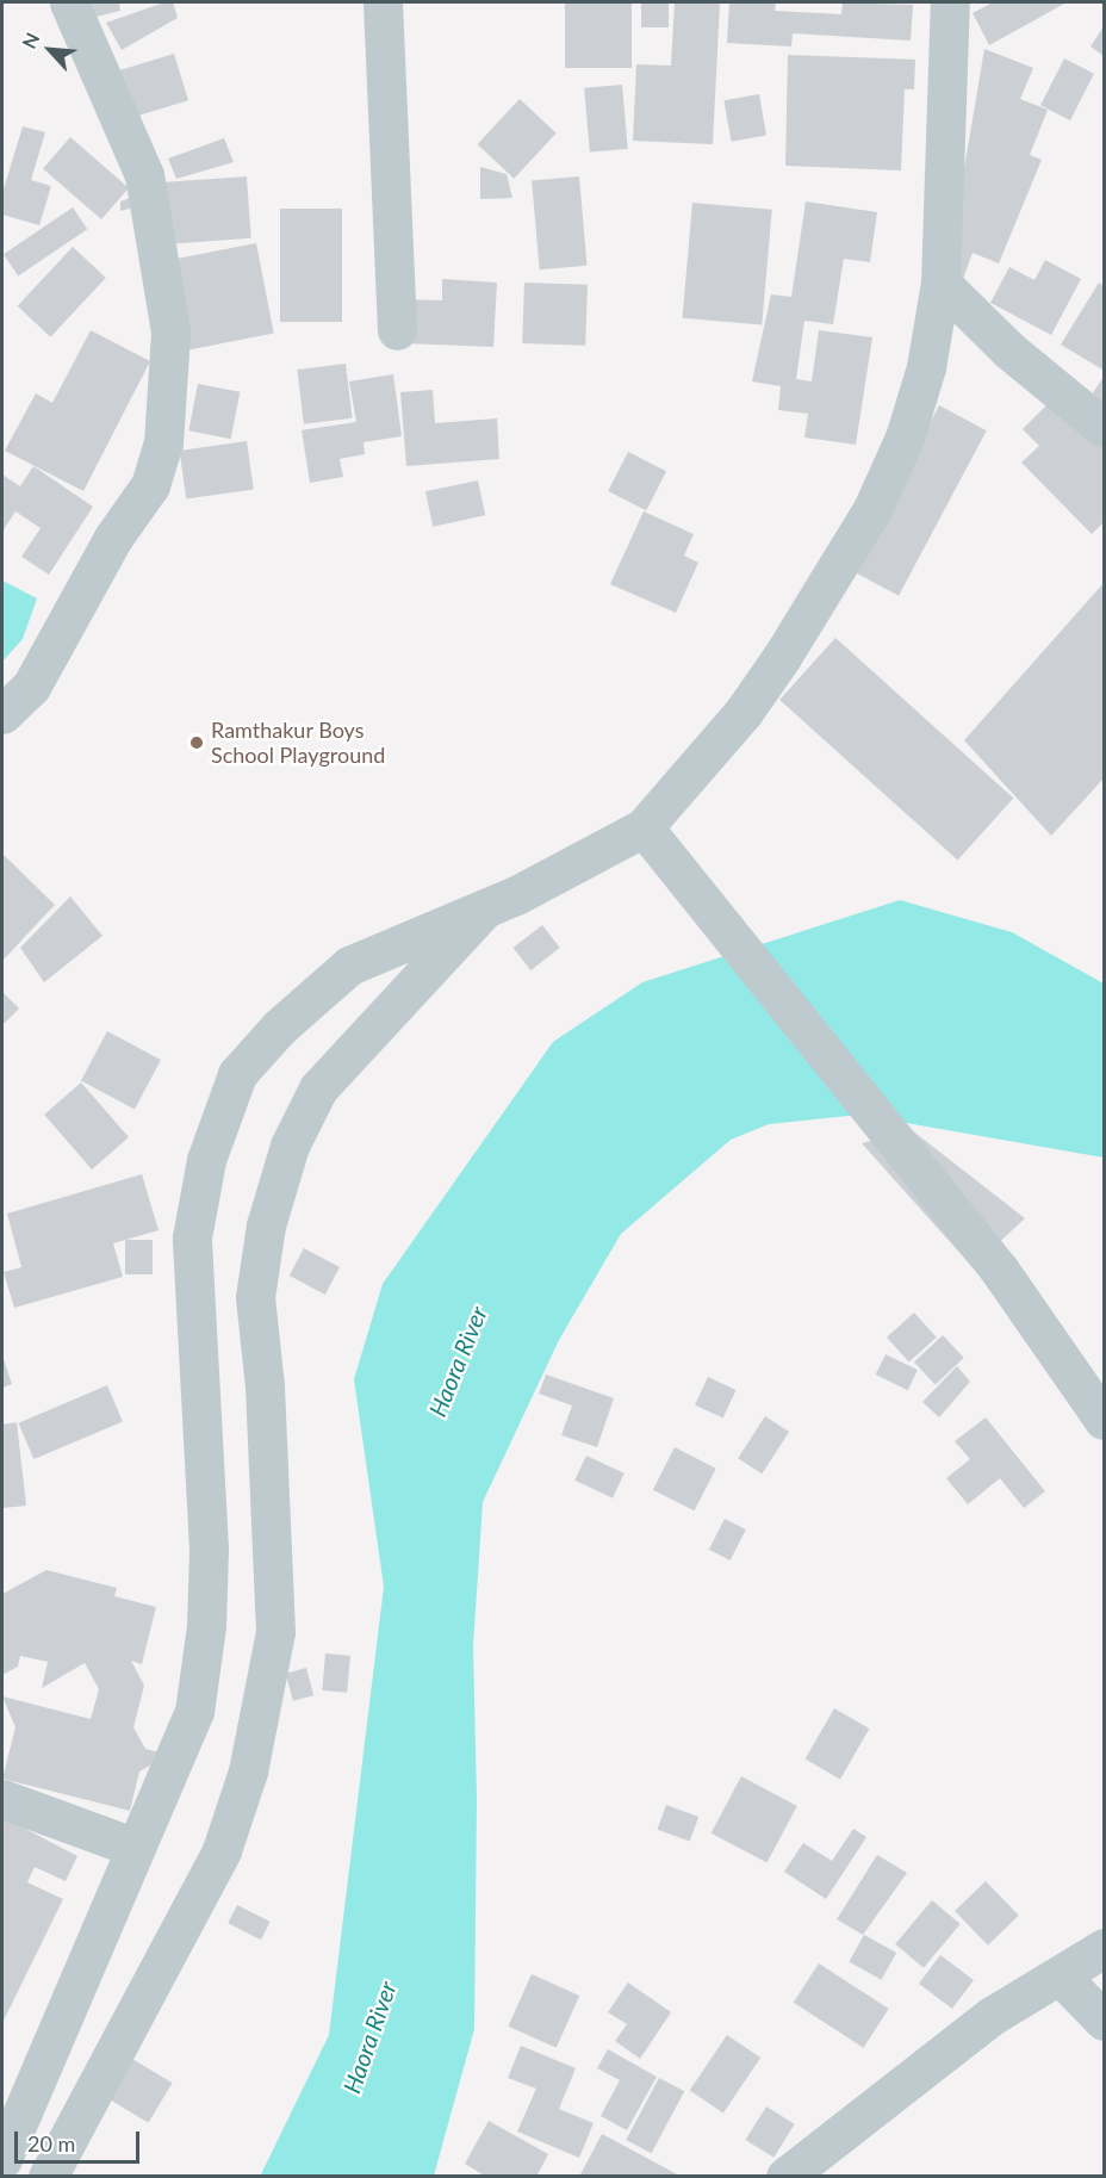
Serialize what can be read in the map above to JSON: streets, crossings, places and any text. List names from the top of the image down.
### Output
{
  "water": ["Haora River"],
  "places": ["Ramthakur Boys School Playground"],
  "scale_bar": "20 m",
  "north": "top left"
}
